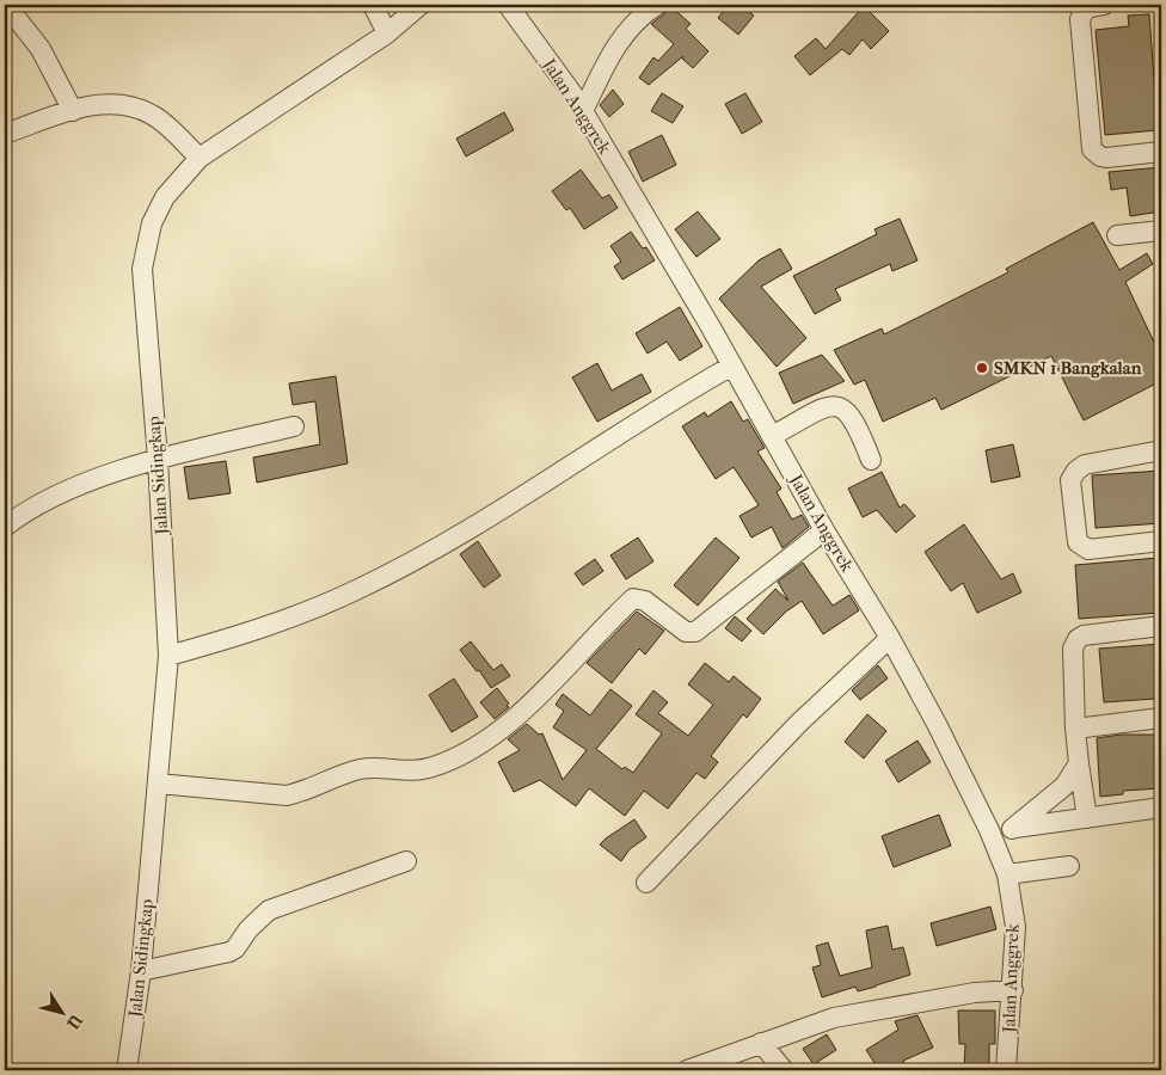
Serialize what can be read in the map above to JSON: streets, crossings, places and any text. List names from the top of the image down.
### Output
{
  "streets": {
    "street": ["Jalan Anggrek", "Jalan Sidingkap"]
  },
  "places": ["SMKN 1 Bangkalan"],
  "north": "bottom right"
}
